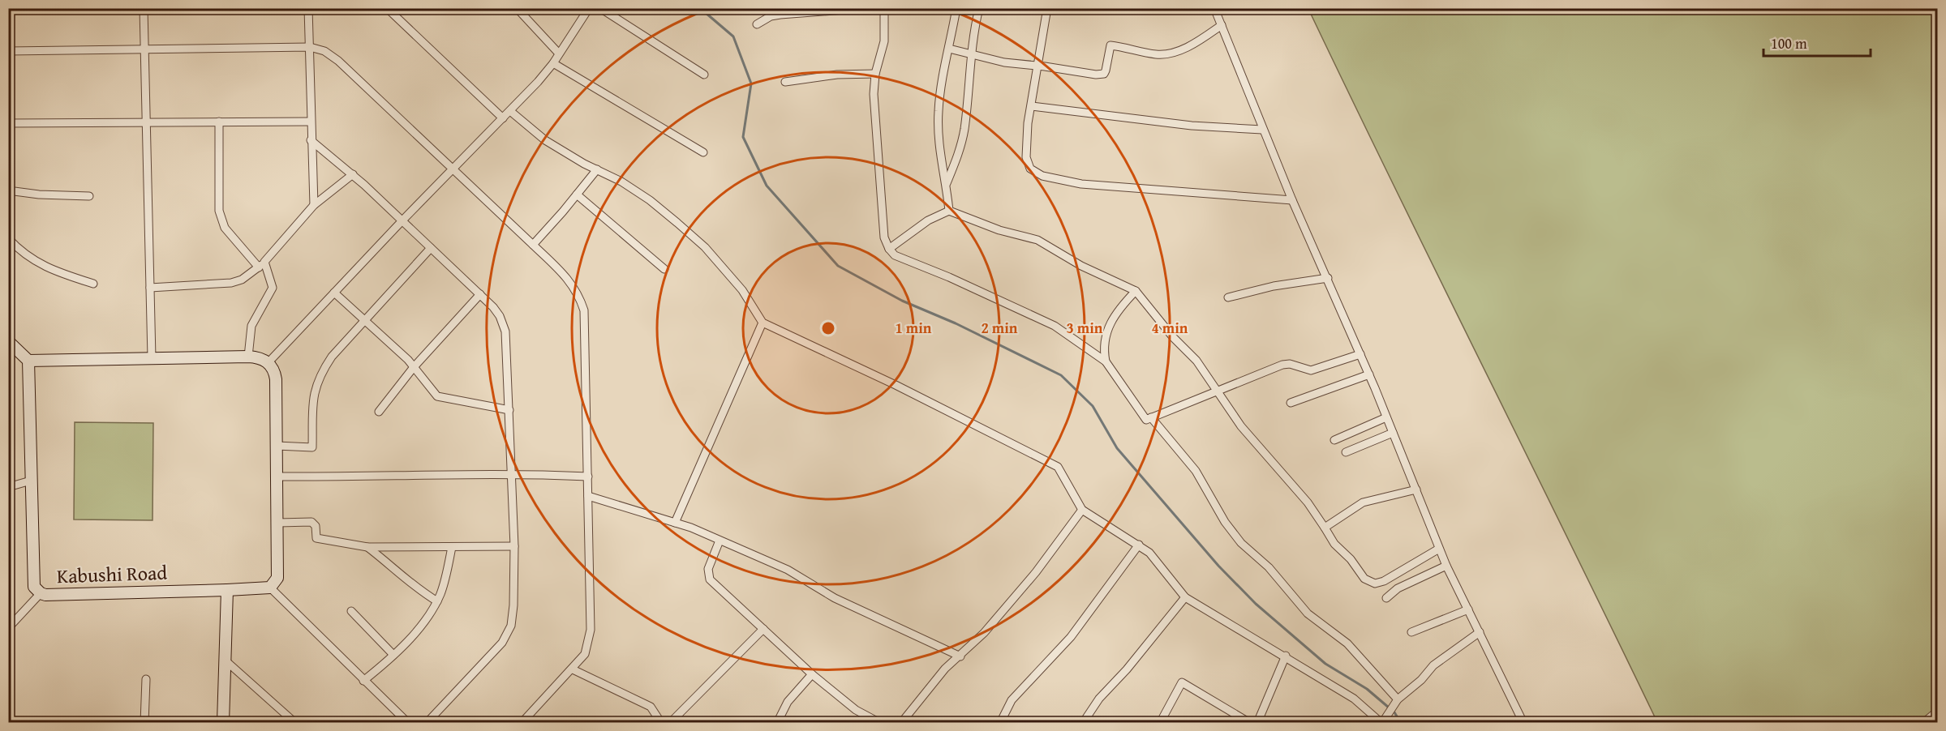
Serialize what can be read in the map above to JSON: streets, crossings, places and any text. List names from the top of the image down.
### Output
{
  "streets": {
    "main road": ["Kabushi Road"]
  },
  "scale_bar": "100 m",
  "rings": [
    "1 min",
    "2 min",
    "3 min",
    "4 min"
  ]
}
